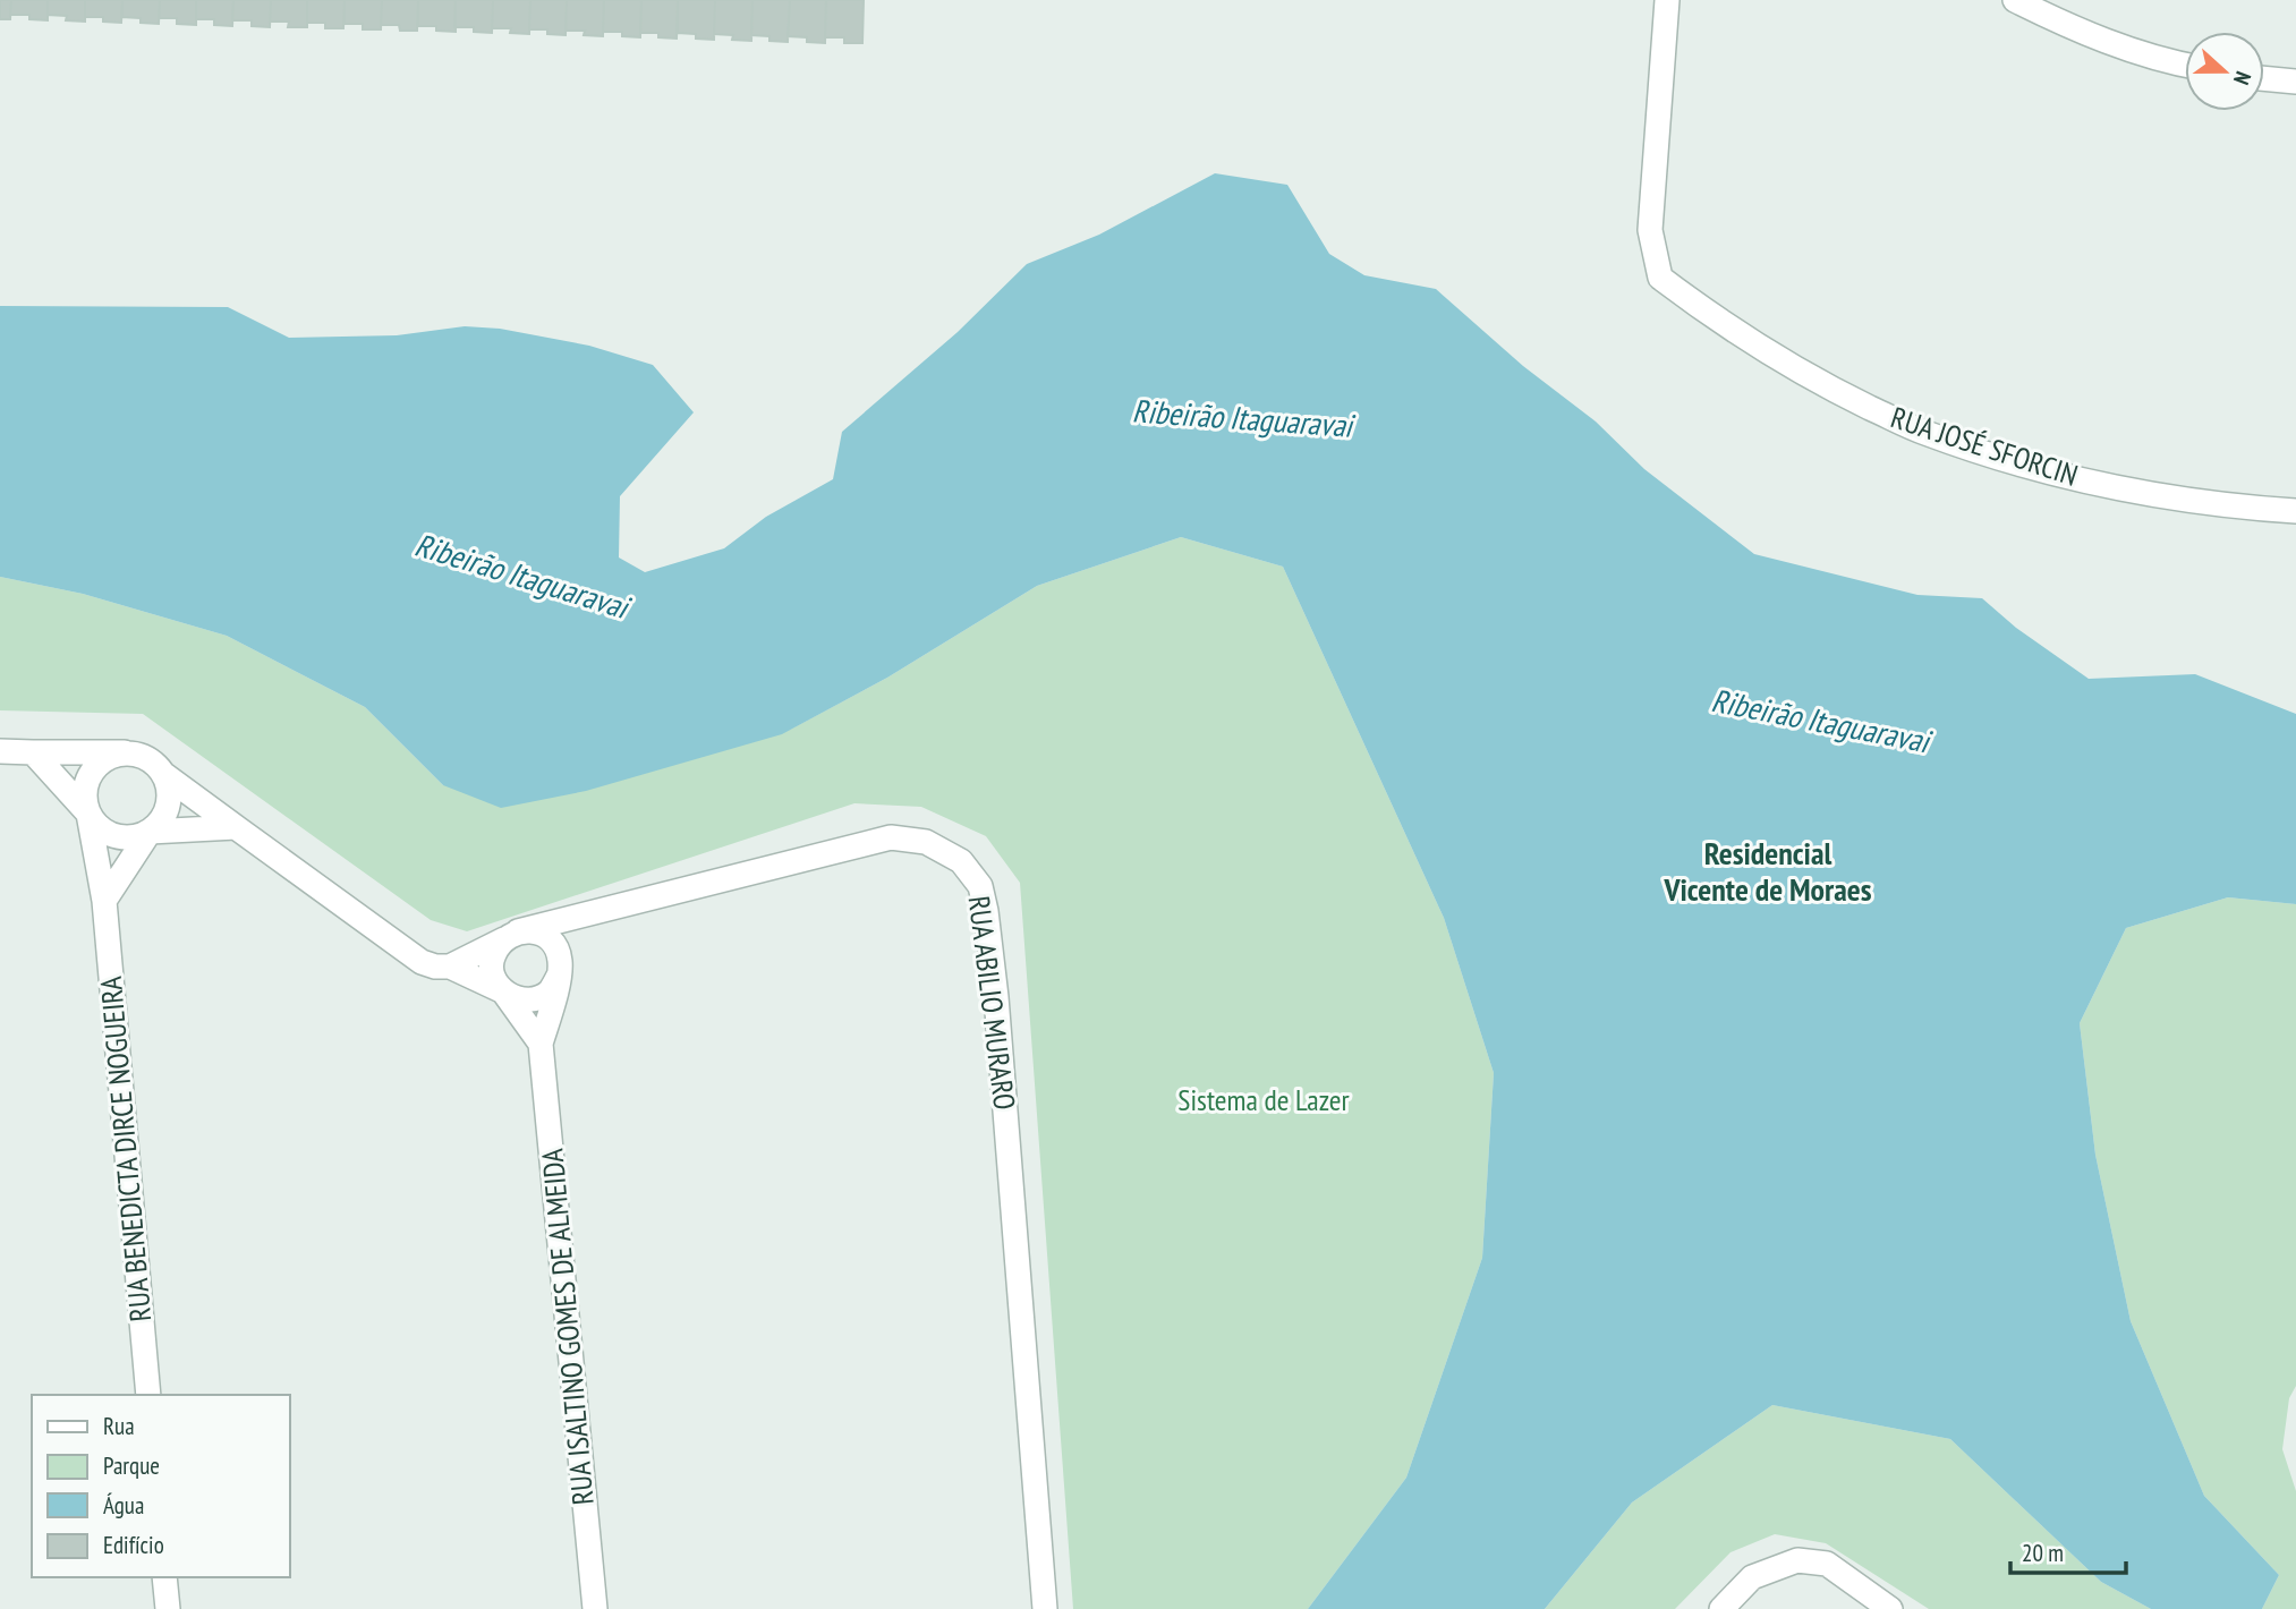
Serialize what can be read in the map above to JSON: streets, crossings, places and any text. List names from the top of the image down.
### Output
{
  "streets": {
    "street": [
      "RUA JOSÉ SFORCIN",
      "RUA ABILIO MURARO",
      "RUA BENEDICTA DIRCE NOGUEIRA",
      "RUA ISALTINO GOMES DE ALMEIDA"
    ]
  },
  "crossings": [
    ["RUA ABILIO MURARO", "RUA ISALTINO GOMES DE ALMEIDA"]
  ],
  "districts": ["Residencial Vicente de Moraes"],
  "water": ["Ribeirão Itaguaravai"],
  "parks": ["Sistema de Lazer"],
  "legend": [
    "Rua",
    "Parque",
    "Água",
    "Edifício"
  ],
  "scale_bar": "20 m",
  "north": "right"
}
